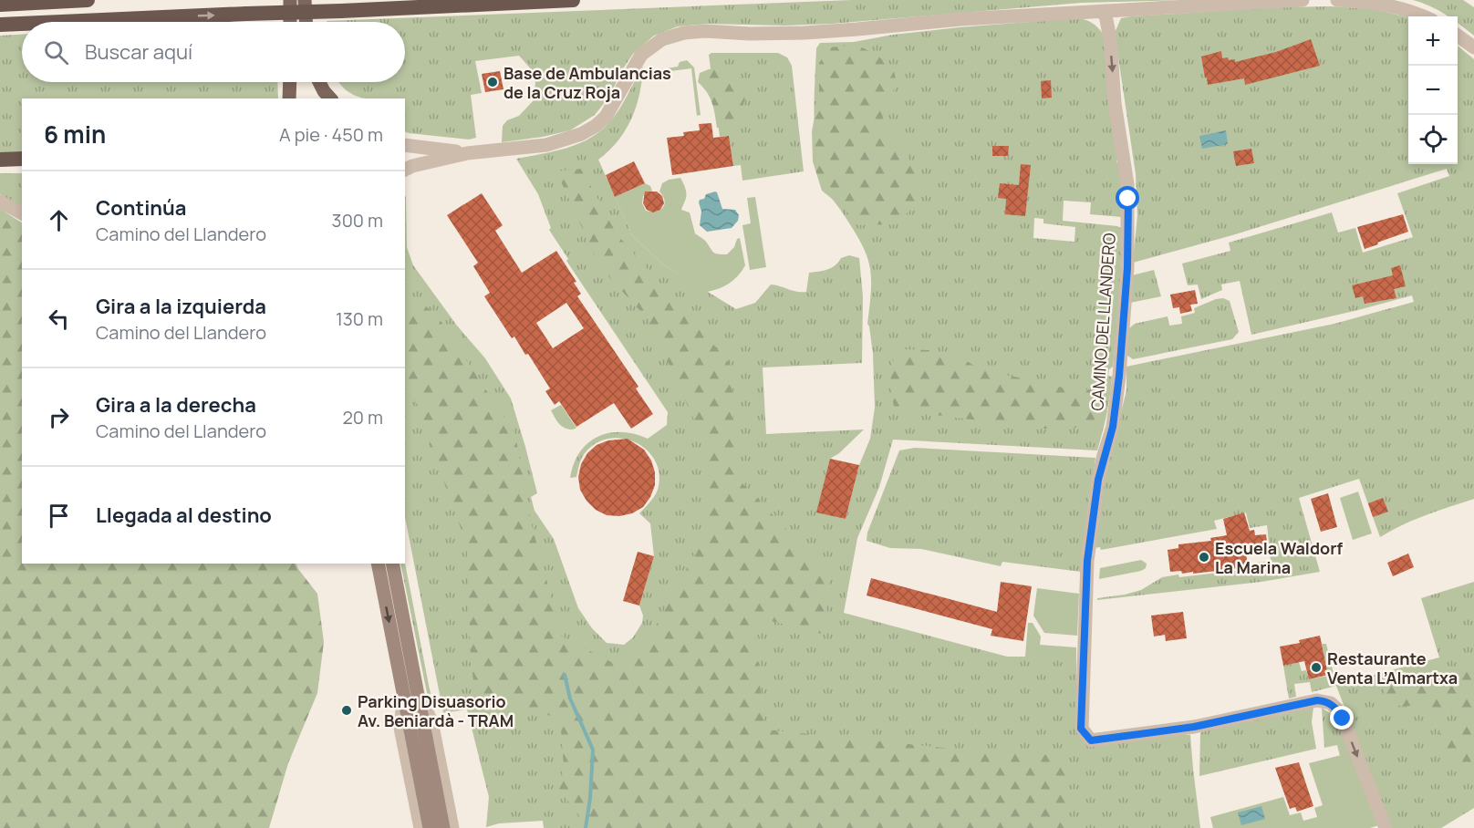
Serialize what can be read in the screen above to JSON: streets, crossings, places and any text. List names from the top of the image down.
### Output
{
  "streets": {
    "street": ["CAMINO DEL LLANDERO"]
  },
  "places": [
    "Base de Ambulancias de la Cruz Roja",
    "Escuela Waldorf La Marina",
    "Restaurante Venta L’Almartxa",
    "Parking Disuasorio Av. Beniardà - TRAM"
  ],
  "page": {
    "map_buttons": ["+", "−"],
    "search": "Buscar aquí",
    "heading": ["6 min", "A pie · 450 m"],
    "list": [
      ["Continúa", "Camino del Llandero", "300 m"],
      ["Gira a la izquierda", "Camino del Llandero", "130 m"],
      ["Gira a la derecha", "Camino del Llandero", "20 m"],
      "Llegada al destino"
    ]
  }
}
